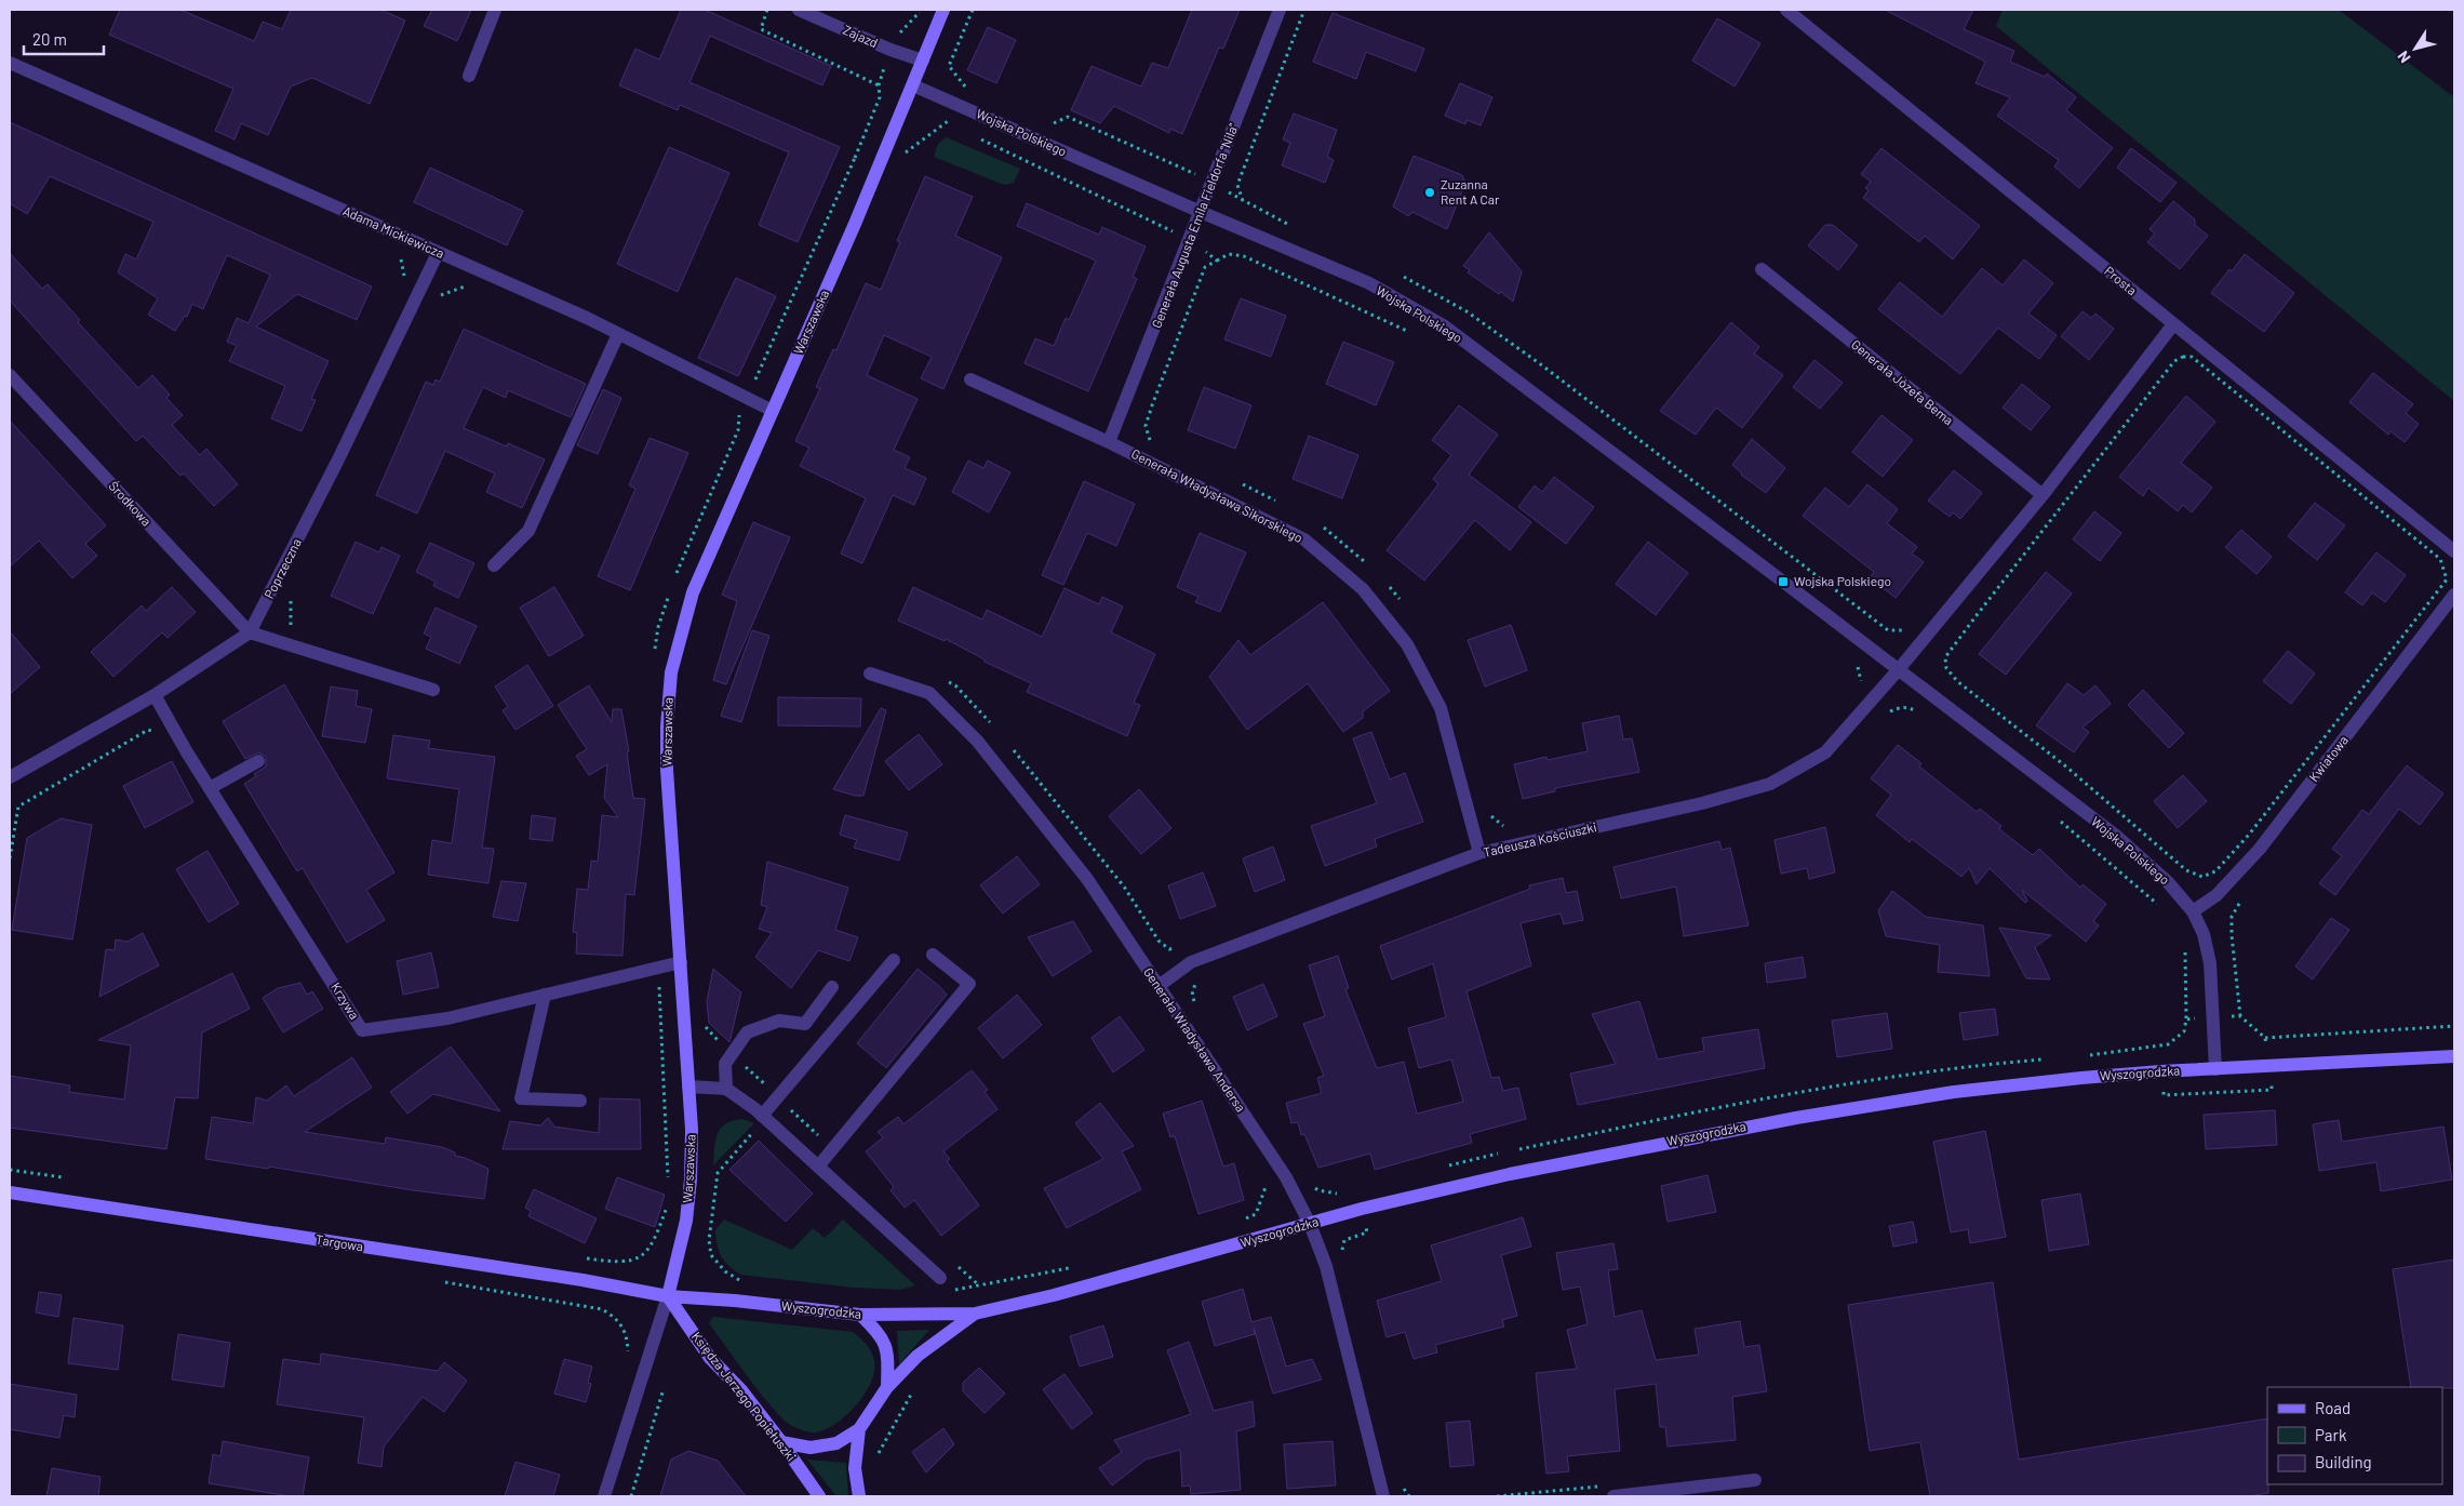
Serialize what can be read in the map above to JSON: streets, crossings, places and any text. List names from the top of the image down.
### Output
{
  "streets": {
    "main road": [
      "Warszawska",
      "Wyszogrodzka",
      "Targowa",
      "Księdza Jerzego Popiełuszki"
    ],
    "street": [
      "Zajazd",
      "Wojska Polskiego",
      "Generała Augusta Emila Fieldorfa \"Nila\"",
      "Adama Mickiewicza",
      "Prosta",
      "Generała Józefa Bema",
      "Generała Władysława Sikorskiego",
      "Środkowa",
      "Poprzeczna",
      "Kwiatowa",
      "Tadeusza Kościuszki",
      "Krzywa",
      "Generała Władysława Andersa"
    ]
  },
  "crossings": [
    ["Zajazd", "Warszawska"],
    ["Wojska Polskiego", "Generała Augusta Emila Fieldorfa \"Nila\""],
    ["Wojska Polskiego", "Warszawska"],
    ["Wojska Polskiego", "Kwiatowa"],
    ["Wojska Polskiego", "Tadeusza Kościuszki"],
    ["Wojska Polskiego", "Wyszogrodzka"],
    ["Generała Augusta Emila Fieldorfa \"Nila\"", "Generała Władysława Sikorskiego"],
    ["Adama Mickiewicza", "Warszawska"],
    ["Adama Mickiewicza", "Poprzeczna"],
    ["Prosta", "Tadeusza Kościuszki"],
    ["Warszawska", "Krzywa"],
    ["Warszawska", "Wyszogrodzka"],
    ["Warszawska", "Targowa"],
    ["Warszawska", "Księdza Jerzego Popiełuszki"],
    ["Generała Józefa Bema", "Tadeusza Kościuszki"],
    ["Generała Władysława Sikorskiego", "Tadeusza Kościuszki"],
    ["Środkowa", "Poprzeczna"],
    ["Poprzeczna", "Krzywa"],
    ["Tadeusza Kościuszki", "Generała Władysława Andersa"],
    ["Generała Władysława Andersa", "Wyszogrodzka"],
    ["Wyszogrodzka", "Targowa"],
    ["Wyszogrodzka", "Księdza Jerzego Popiełuszki"],
    ["Targowa", "Księdza Jerzego Popiełuszki"]
  ],
  "places": {
    "other": ["Zuzanna Rent A Car"],
    "transit": ["Wojska Polskiego"]
  },
  "legend": ["Road", "Park", "Building"],
  "scale_bar": "20 m",
  "north": "bottom left"
}
